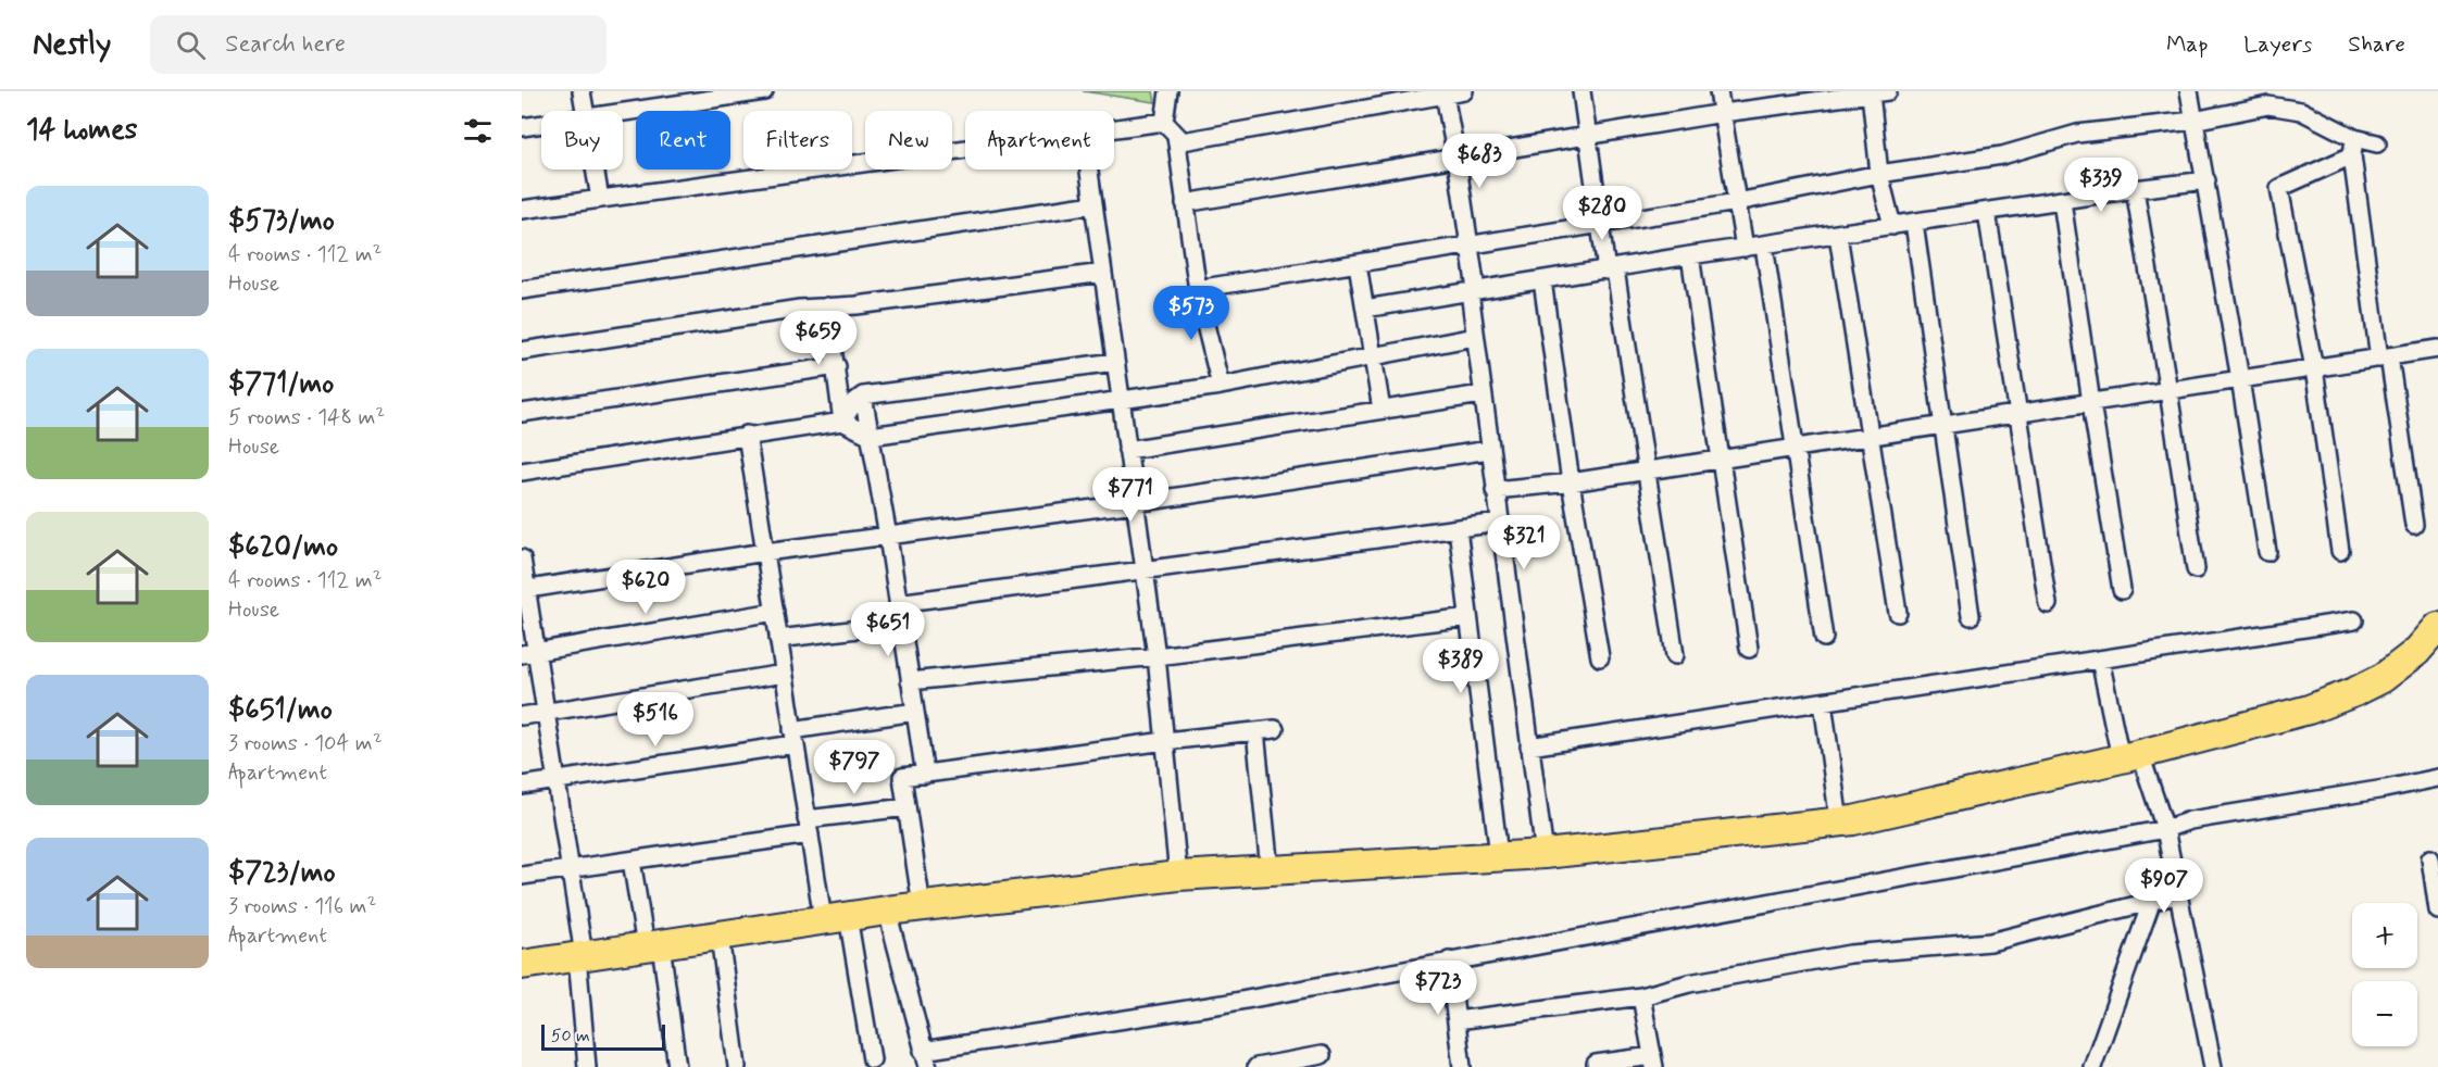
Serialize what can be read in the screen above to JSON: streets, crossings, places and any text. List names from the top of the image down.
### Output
{
  "scale_bar": "50 m",
  "page": {
    "header": "Nestly",
    "search": "Search here",
    "nav": ["Map", "Layers", "Share"],
    "heading": "14 homes",
    "chip": [
      "Buy",
      "Rent",
      "Filters",
      "New",
      "Apartment"
    ],
    "price": [
      "$683",
      "$339",
      "$280",
      "$573",
      "$659",
      "$771",
      "$321",
      "$620",
      "$651",
      "$389",
      "$516",
      "$797",
      "$907",
      "$723"
    ],
    "list": [
      {
        "name": "$573/mo",
        "note": "4 rooms · 112 m² · House"
      },
      {
        "name": "$771/mo",
        "note": "5 rooms · 148 m² · House"
      },
      {
        "name": "$620/mo",
        "note": "4 rooms · 112 m² · House"
      },
      {
        "name": "$651/mo",
        "note": "3 rooms · 104 m² · Apartment"
      },
      {
        "name": "$723/mo",
        "note": "3 rooms · 116 m² · Apartment"
      }
    ],
    "map_buttons": ["+", "−"],
    "scale": "50 m"
  }
}
